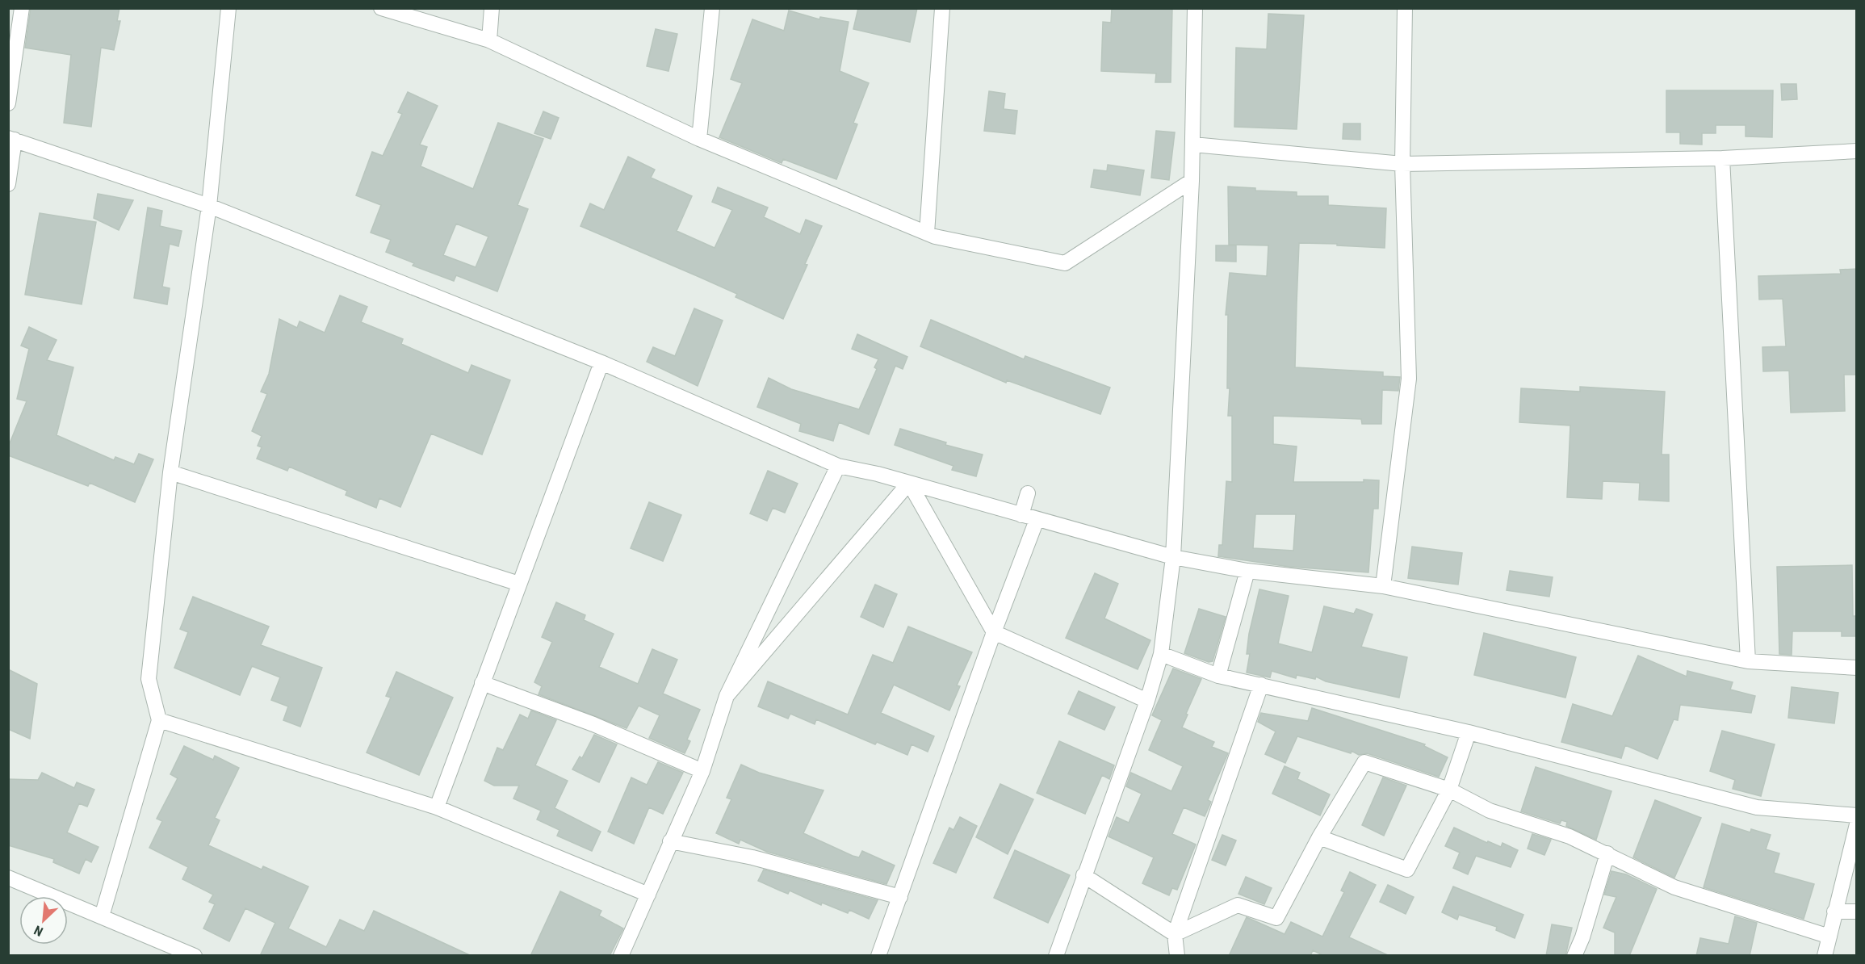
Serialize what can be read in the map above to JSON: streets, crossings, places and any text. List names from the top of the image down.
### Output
{
  "north": "bottom left"
}
